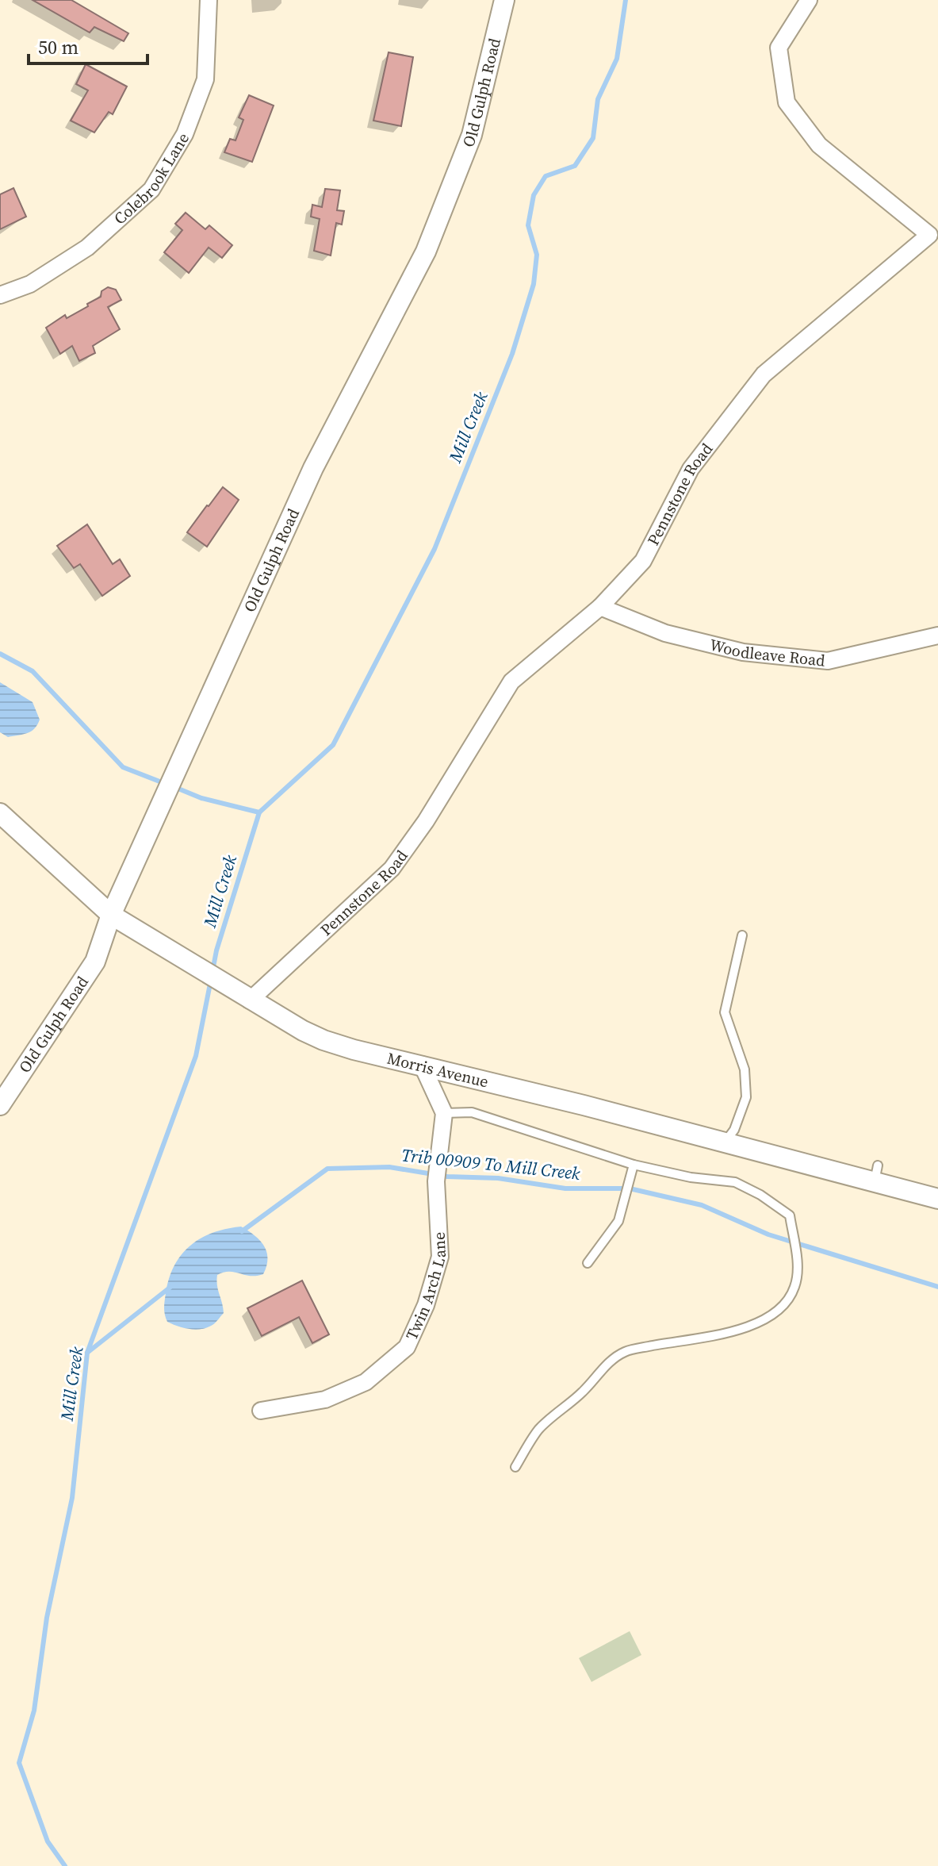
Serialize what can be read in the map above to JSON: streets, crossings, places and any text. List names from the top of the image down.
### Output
{
  "streets": {
    "street": [
      "Old Gulph Road",
      "Colebrook Lane",
      "Pennstone Road",
      "Woodleave Road",
      "Morris Avenue",
      "Twin Arch Lane"
    ]
  },
  "crossings": [
    ["Old Gulph Road", "Morris Avenue"],
    ["Pennstone Road", "Woodleave Road"],
    ["Pennstone Road", "Morris Avenue"]
  ],
  "water": ["Mill Creek", "Trib 00909 To Mill Creek"],
  "scale_bar": "50 m"
}
